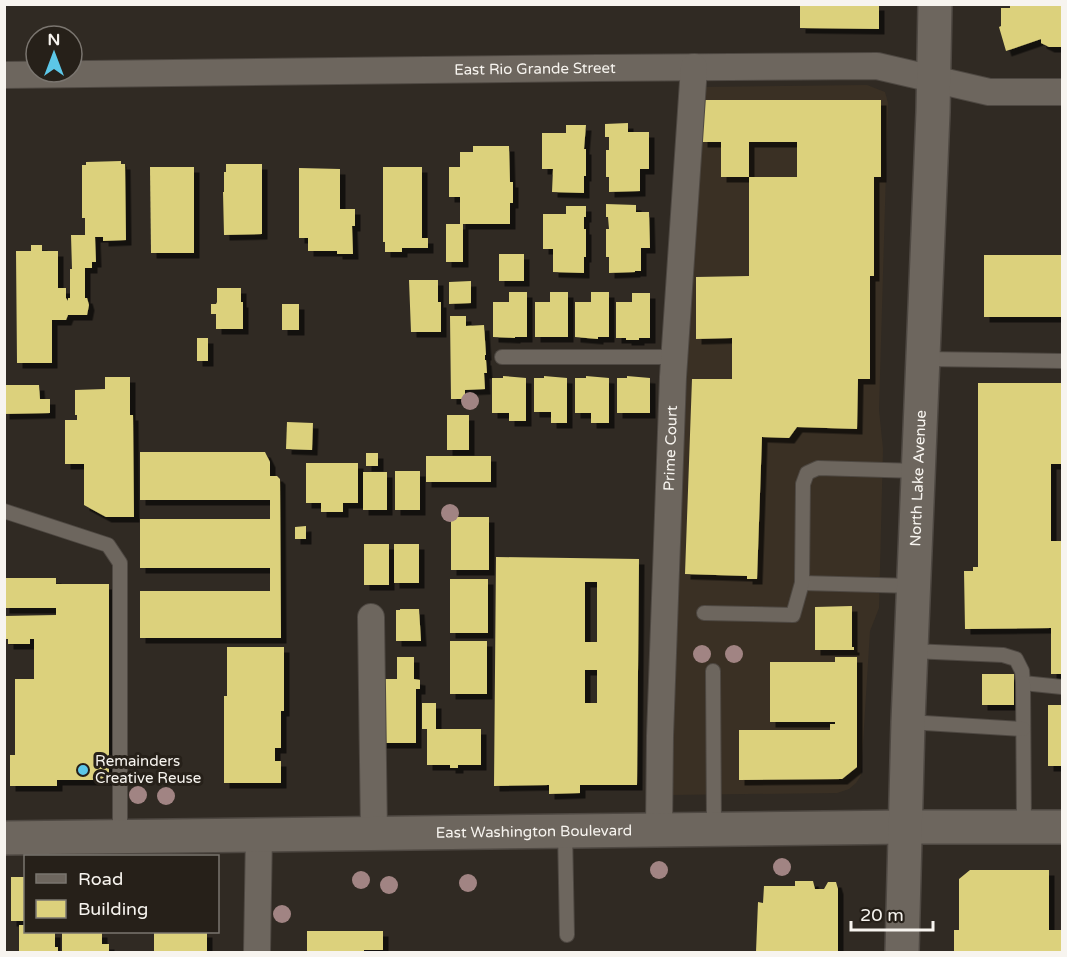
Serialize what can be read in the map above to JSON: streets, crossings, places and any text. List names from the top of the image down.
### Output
{
  "streets": {
    "main road": ["North Lake Avenue", "East Washington Boulevard"],
    "street": ["East Rio Grande Street", "Prime Court"]
  },
  "crossings": [
    ["East Rio Grande Street", "Prime Court"],
    ["East Rio Grande Street", "North Lake Avenue"],
    ["Prime Court", "East Washington Boulevard"],
    ["North Lake Avenue", "East Washington Boulevard"]
  ],
  "places": ["Remainders Creative Reuse"],
  "legend": ["Road", "Building"],
  "scale_bar": "20 m",
  "north": "top"
}
